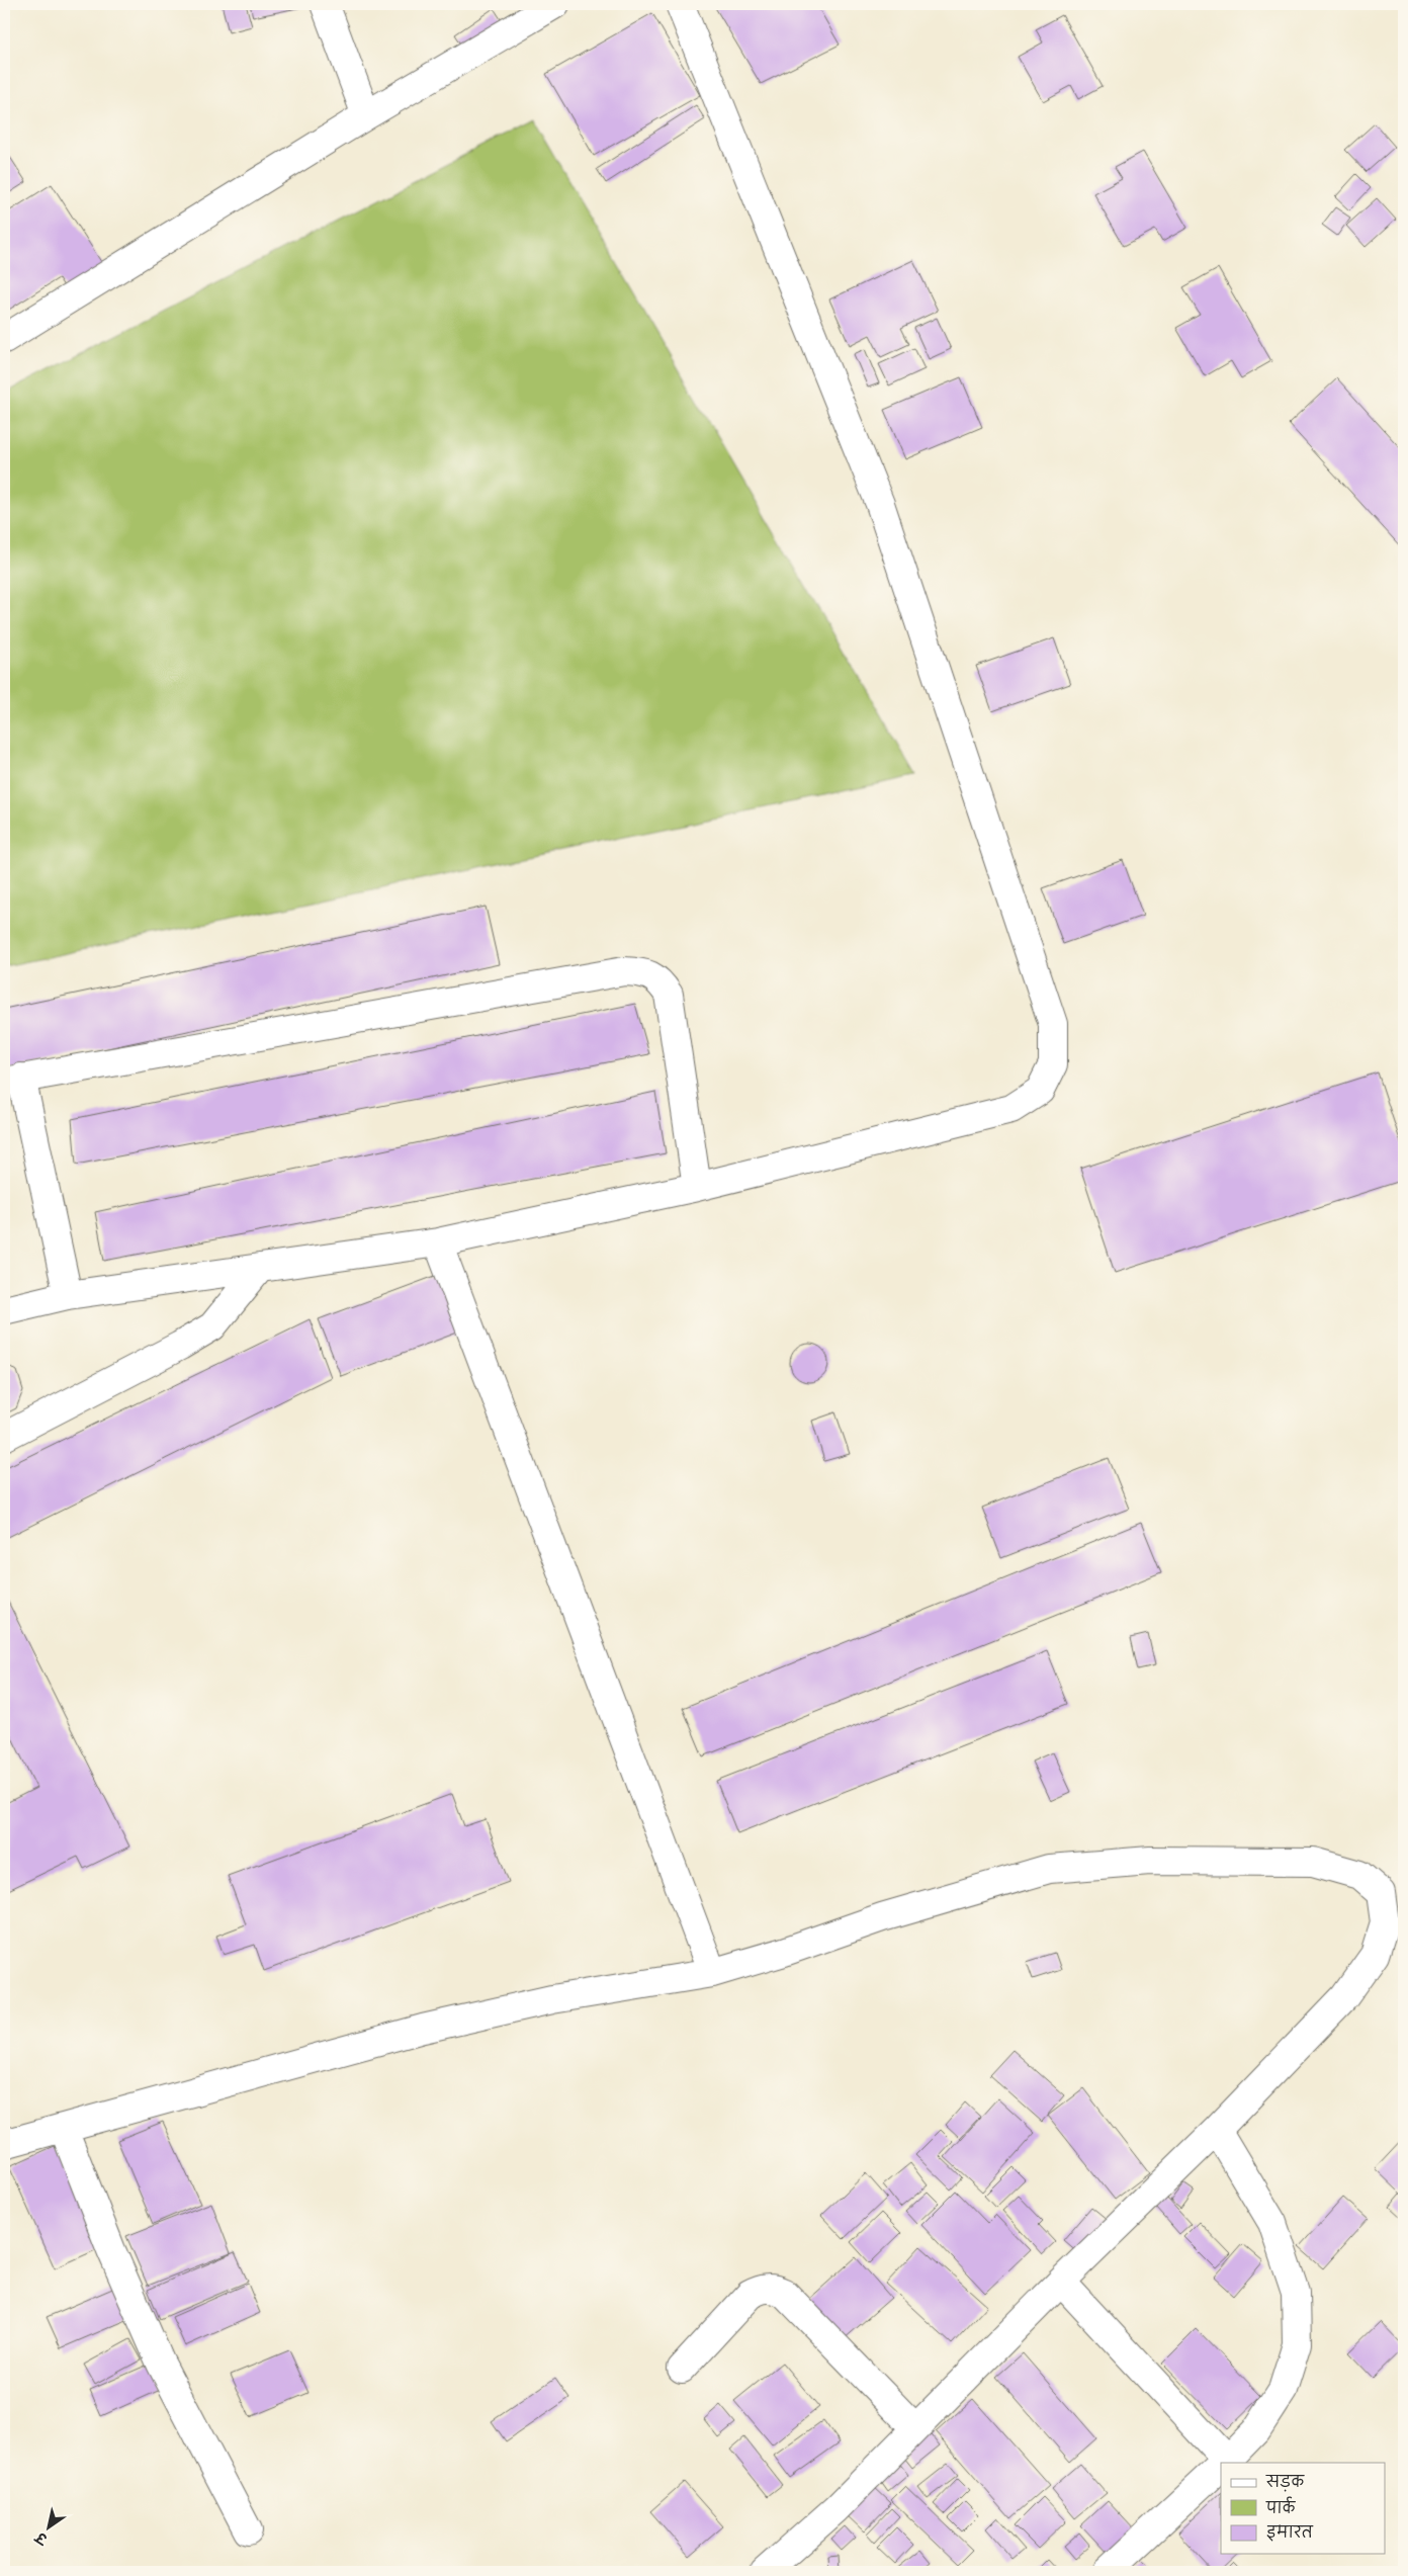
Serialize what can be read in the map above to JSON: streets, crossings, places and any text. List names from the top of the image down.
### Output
{
  "legend": ["सड़क", "पार्क", "इमारत"],
  "north": "bottom left"
}
